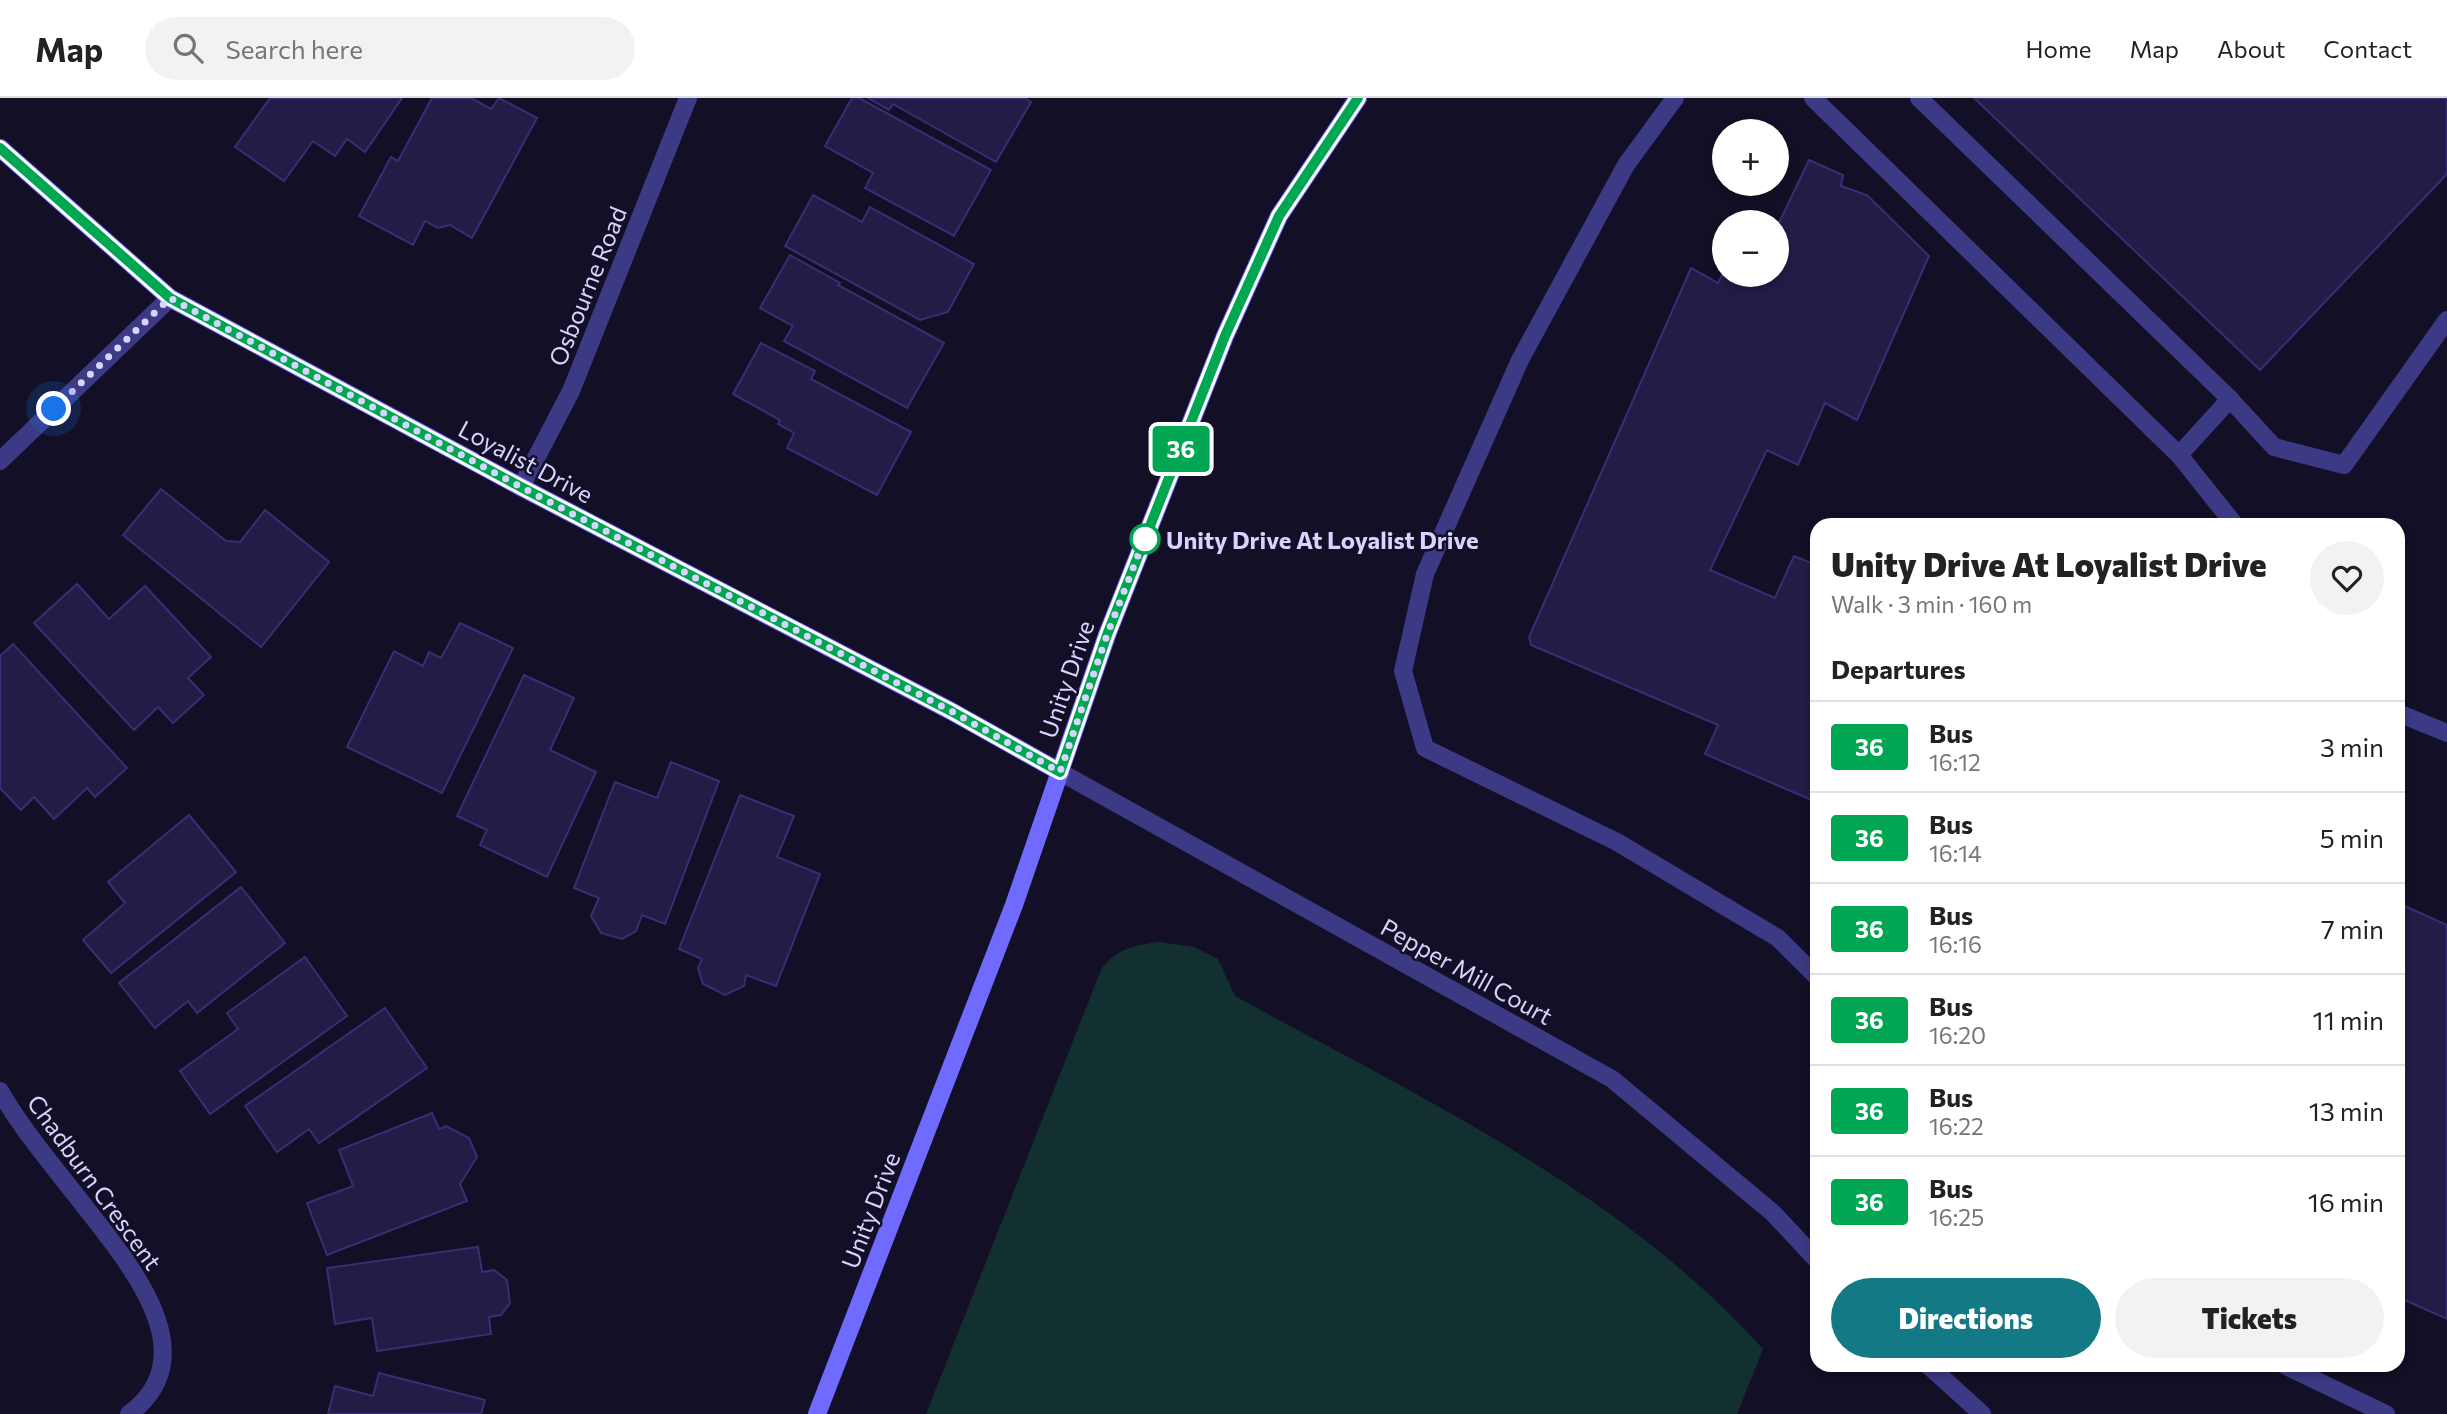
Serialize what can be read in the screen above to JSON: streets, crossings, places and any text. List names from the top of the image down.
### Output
{
  "streets": {
    "street": [
      "Osbourne Road",
      "Loyalist Drive",
      "Unity Drive",
      "Pepper Mill Court",
      "Chadburn Crescent"
    ]
  },
  "crossings": [
    ["Osbourne Road", "Loyalist Drive"],
    ["Loyalist Drive", "Unity Drive"],
    ["Loyalist Drive", "Pepper Mill Court"],
    ["Unity Drive", "Pepper Mill Court"]
  ],
  "places": ["Unity Drive At Loyalist Drive"],
  "lines": ["bus line 36"],
  "page": {
    "header": "Map",
    "search": "Search here",
    "nav": [
      "Home",
      "Map",
      "About",
      "Contact"
    ],
    "on_map": "36",
    "map_buttons": ["+", "−"],
    "heading": [
      ["Unity Drive At Loyalist Drive", "Walk · 3 min · 160 m"],
      "Departures"
    ],
    "list": [
      {
        "mark": "36",
        "name": "Bus",
        "note": "16:12",
        "value": "3 min"
      },
      {
        "mark": "36",
        "name": "Bus",
        "note": "16:14",
        "value": "5 min"
      },
      {
        "mark": "36",
        "name": "Bus",
        "note": "16:16",
        "value": "7 min"
      },
      {
        "mark": "36",
        "name": "Bus",
        "note": "16:20",
        "value": "11 min"
      },
      {
        "mark": "36",
        "name": "Bus",
        "note": "16:22",
        "value": "13 min"
      },
      {
        "mark": "36",
        "name": "Bus",
        "note": "16:25",
        "value": "16 min"
      }
    ],
    "buttons": ["Directions", "Tickets"]
  }
}
